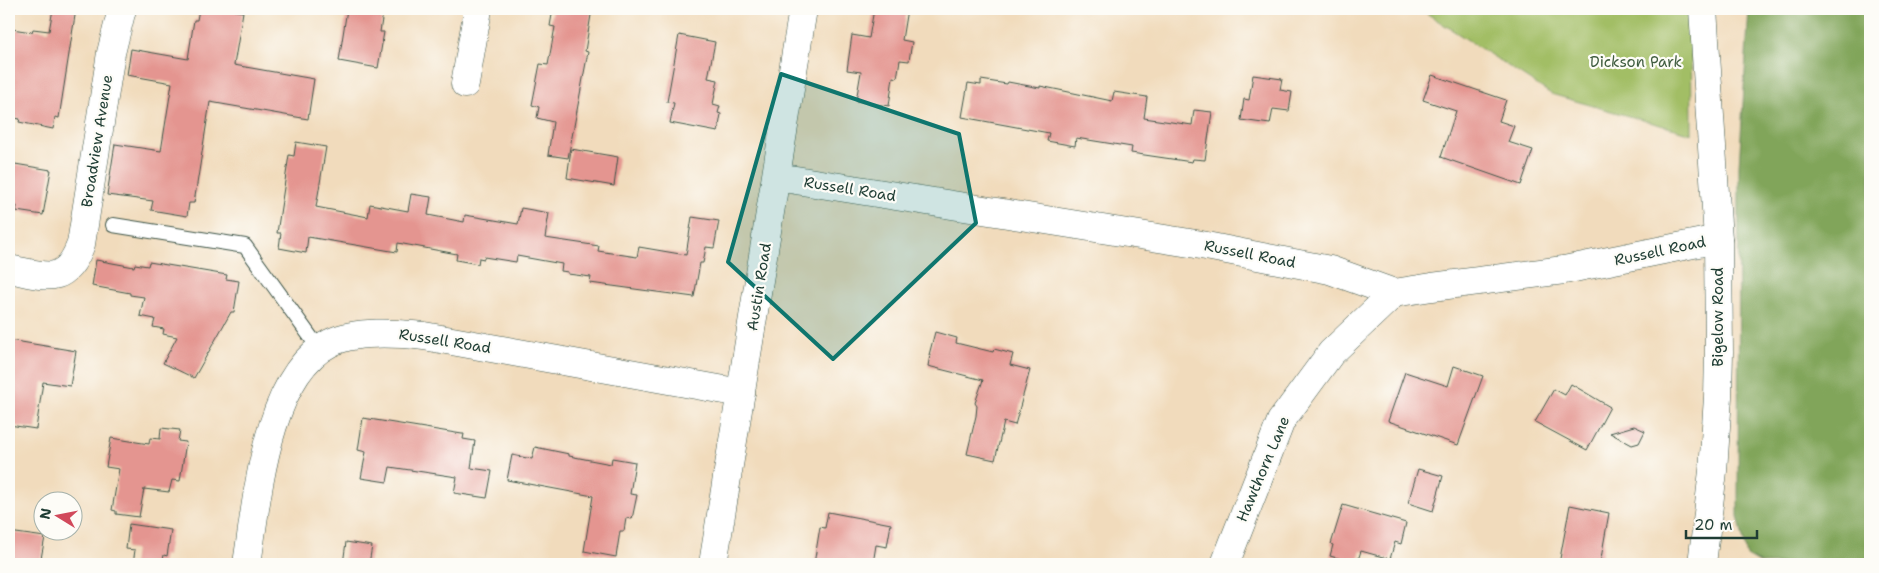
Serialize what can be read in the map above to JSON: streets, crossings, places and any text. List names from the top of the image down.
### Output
{
  "streets": {
    "street": [
      "Broadview Avenue",
      "Russell Road",
      "Austin Road",
      "Bigelow Road",
      "Hawthorn Lane"
    ]
  },
  "crossings": [
    ["Russell Road", "Austin Road"],
    ["Russell Road", "Bigelow Road"],
    ["Russell Road", "Hawthorn Lane"]
  ],
  "parks": ["Dickson Park"],
  "scale_bar": "20 m",
  "north": "left"
}
